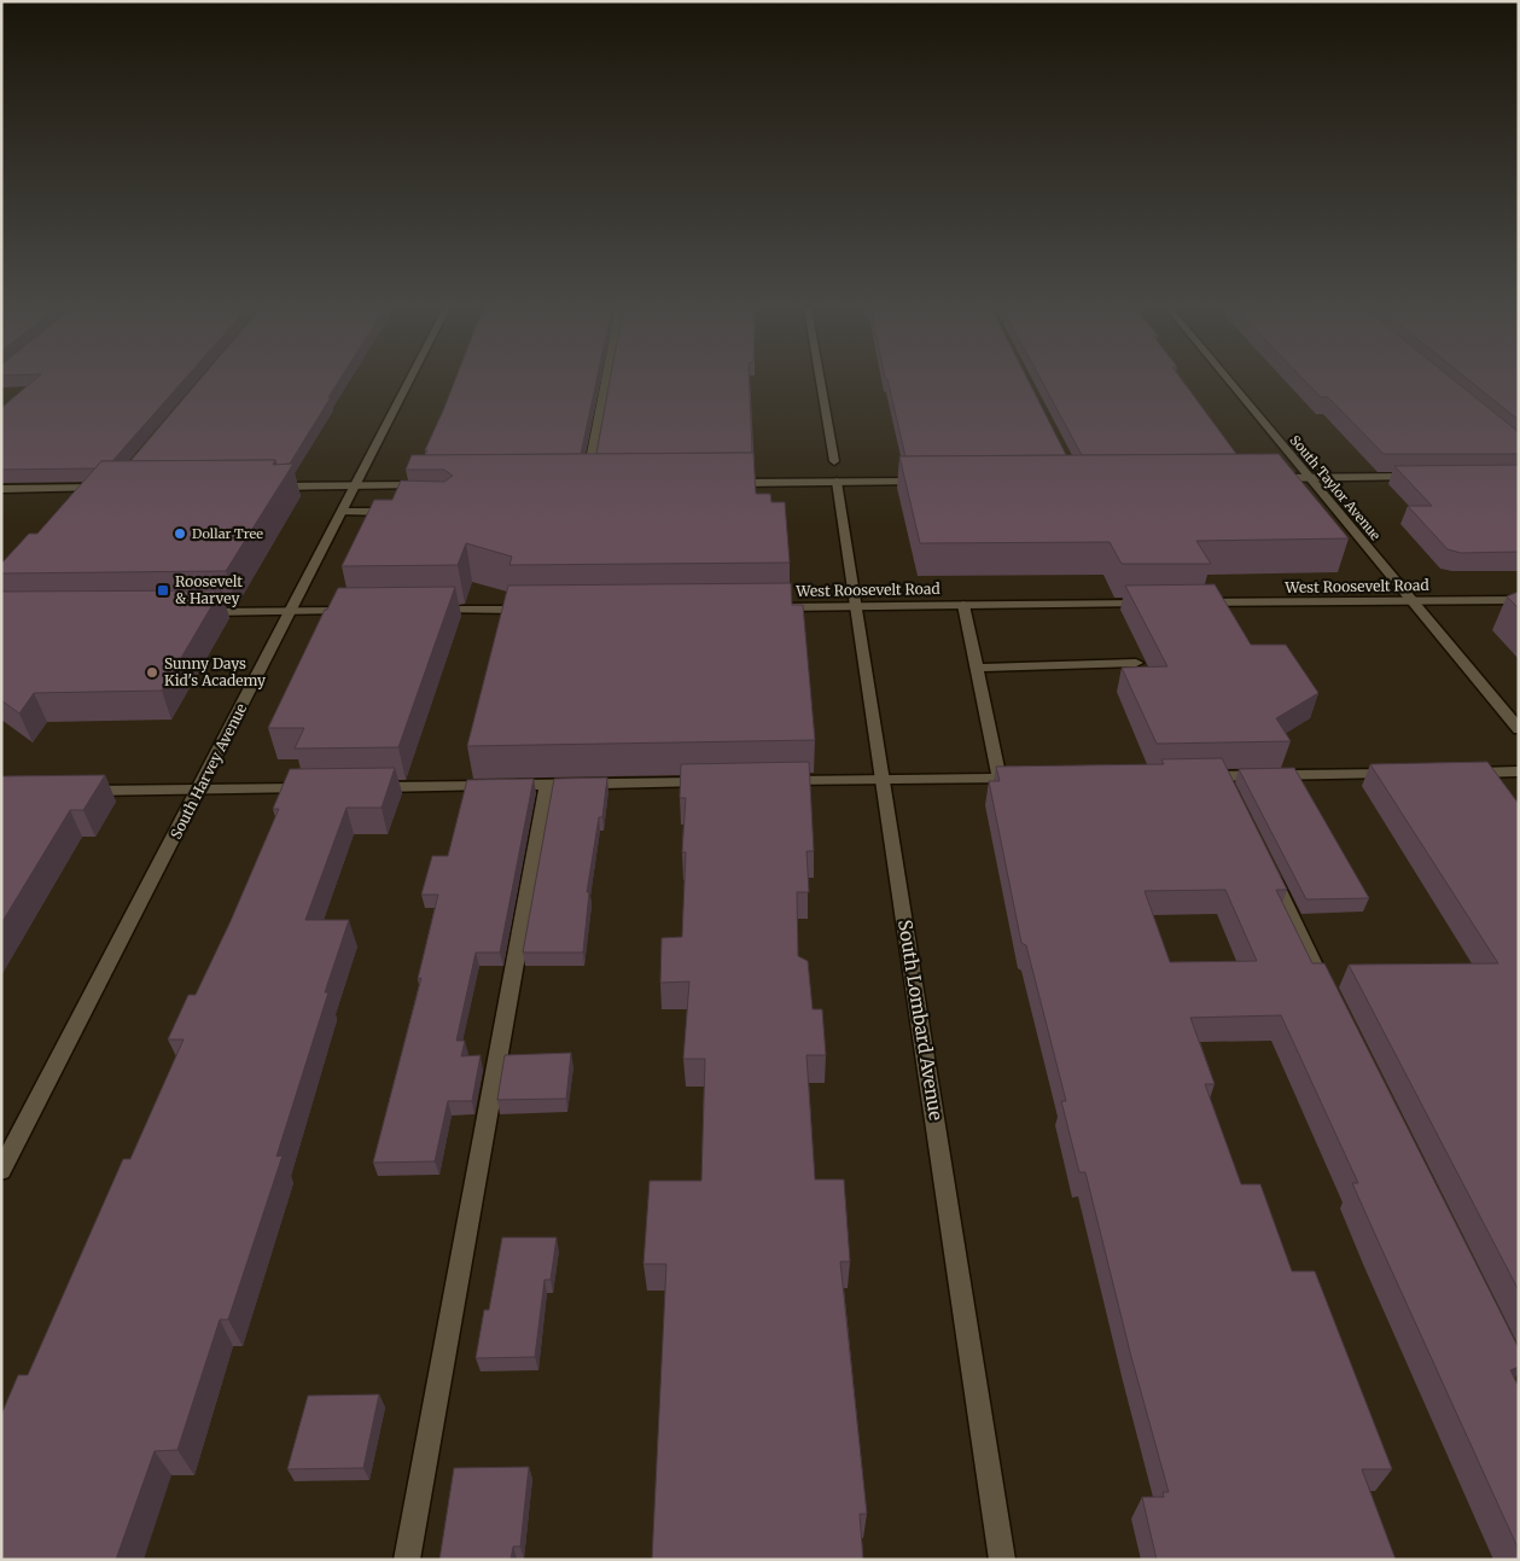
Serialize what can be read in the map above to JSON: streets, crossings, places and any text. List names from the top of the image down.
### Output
{
  "streets": {
    "street": [
      "South Taylor Avenue",
      "West Roosevelt Road",
      "South Harvey Avenue",
      "South Lombard Avenue"
    ]
  },
  "crossings": [
    ["South Taylor Avenue", "West Roosevelt Road"],
    ["West Roosevelt Road", "South Lombard Avenue"]
  ],
  "places": {
    "other": ["Dollar Tree", "Sunny Days Kid's Academy"],
    "transit": ["Roosevelt & Harvey"]
  }
}
